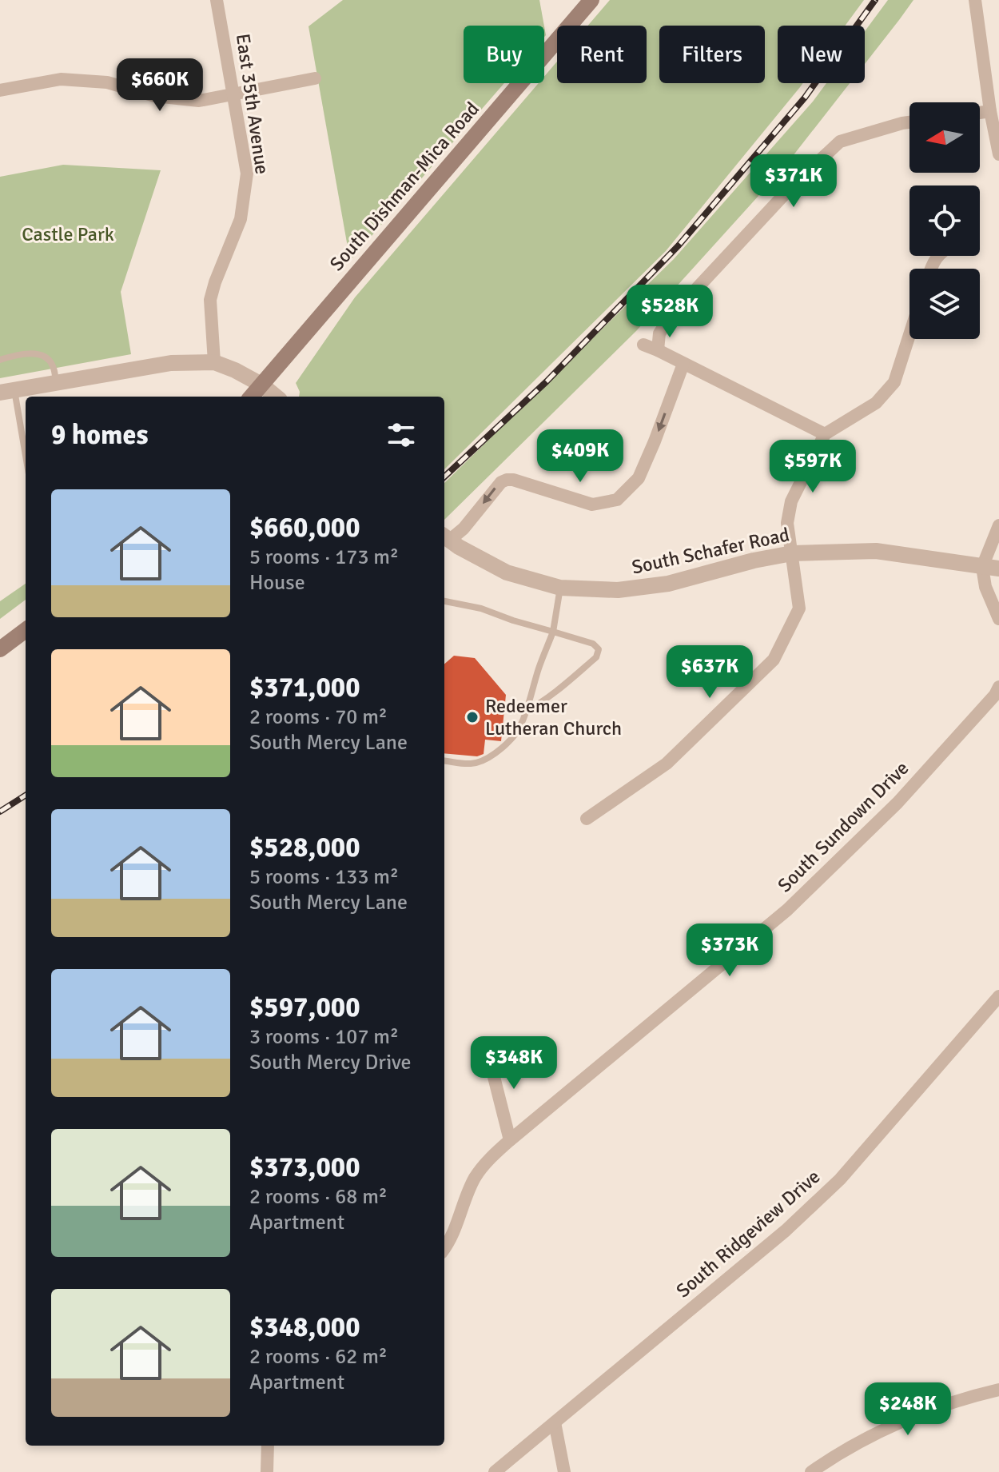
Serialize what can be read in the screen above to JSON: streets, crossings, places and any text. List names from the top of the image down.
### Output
{
  "streets": {
    "main road": ["South Dishman-Mica Road"],
    "street": [
      "East 35th Avenue",
      "South Schafer Road",
      "South Sundown Drive",
      "South Ridgeview Drive"
    ]
  },
  "parks": ["Castle Park"],
  "places": ["Redeemer Lutheran Church"],
  "north": "left",
  "page": {
    "chip": [
      "Buy",
      "Rent",
      "Filters",
      "New"
    ],
    "price": [
      "$660K",
      "$371K",
      "$528K",
      "$409K",
      "$597K",
      "$637K",
      "$373K",
      "$348K",
      "$248K"
    ],
    "heading": "9 homes",
    "list": [
      {
        "name": "$660,000",
        "note": "5 rooms · 173 m² · House"
      },
      {
        "name": "$371,000",
        "note": "2 rooms · 70 m² · South Mercy Lane"
      },
      {
        "name": "$528,000",
        "note": "5 rooms · 133 m² · South Mercy Lane"
      },
      {
        "name": "$597,000",
        "note": "3 rooms · 107 m² · South Mercy Drive"
      },
      {
        "name": "$373,000",
        "note": "2 rooms · 68 m² · Apartment"
      },
      {
        "name": "$348,000",
        "note": "2 rooms · 62 m² · Apartment"
      }
    ]
  }
}
